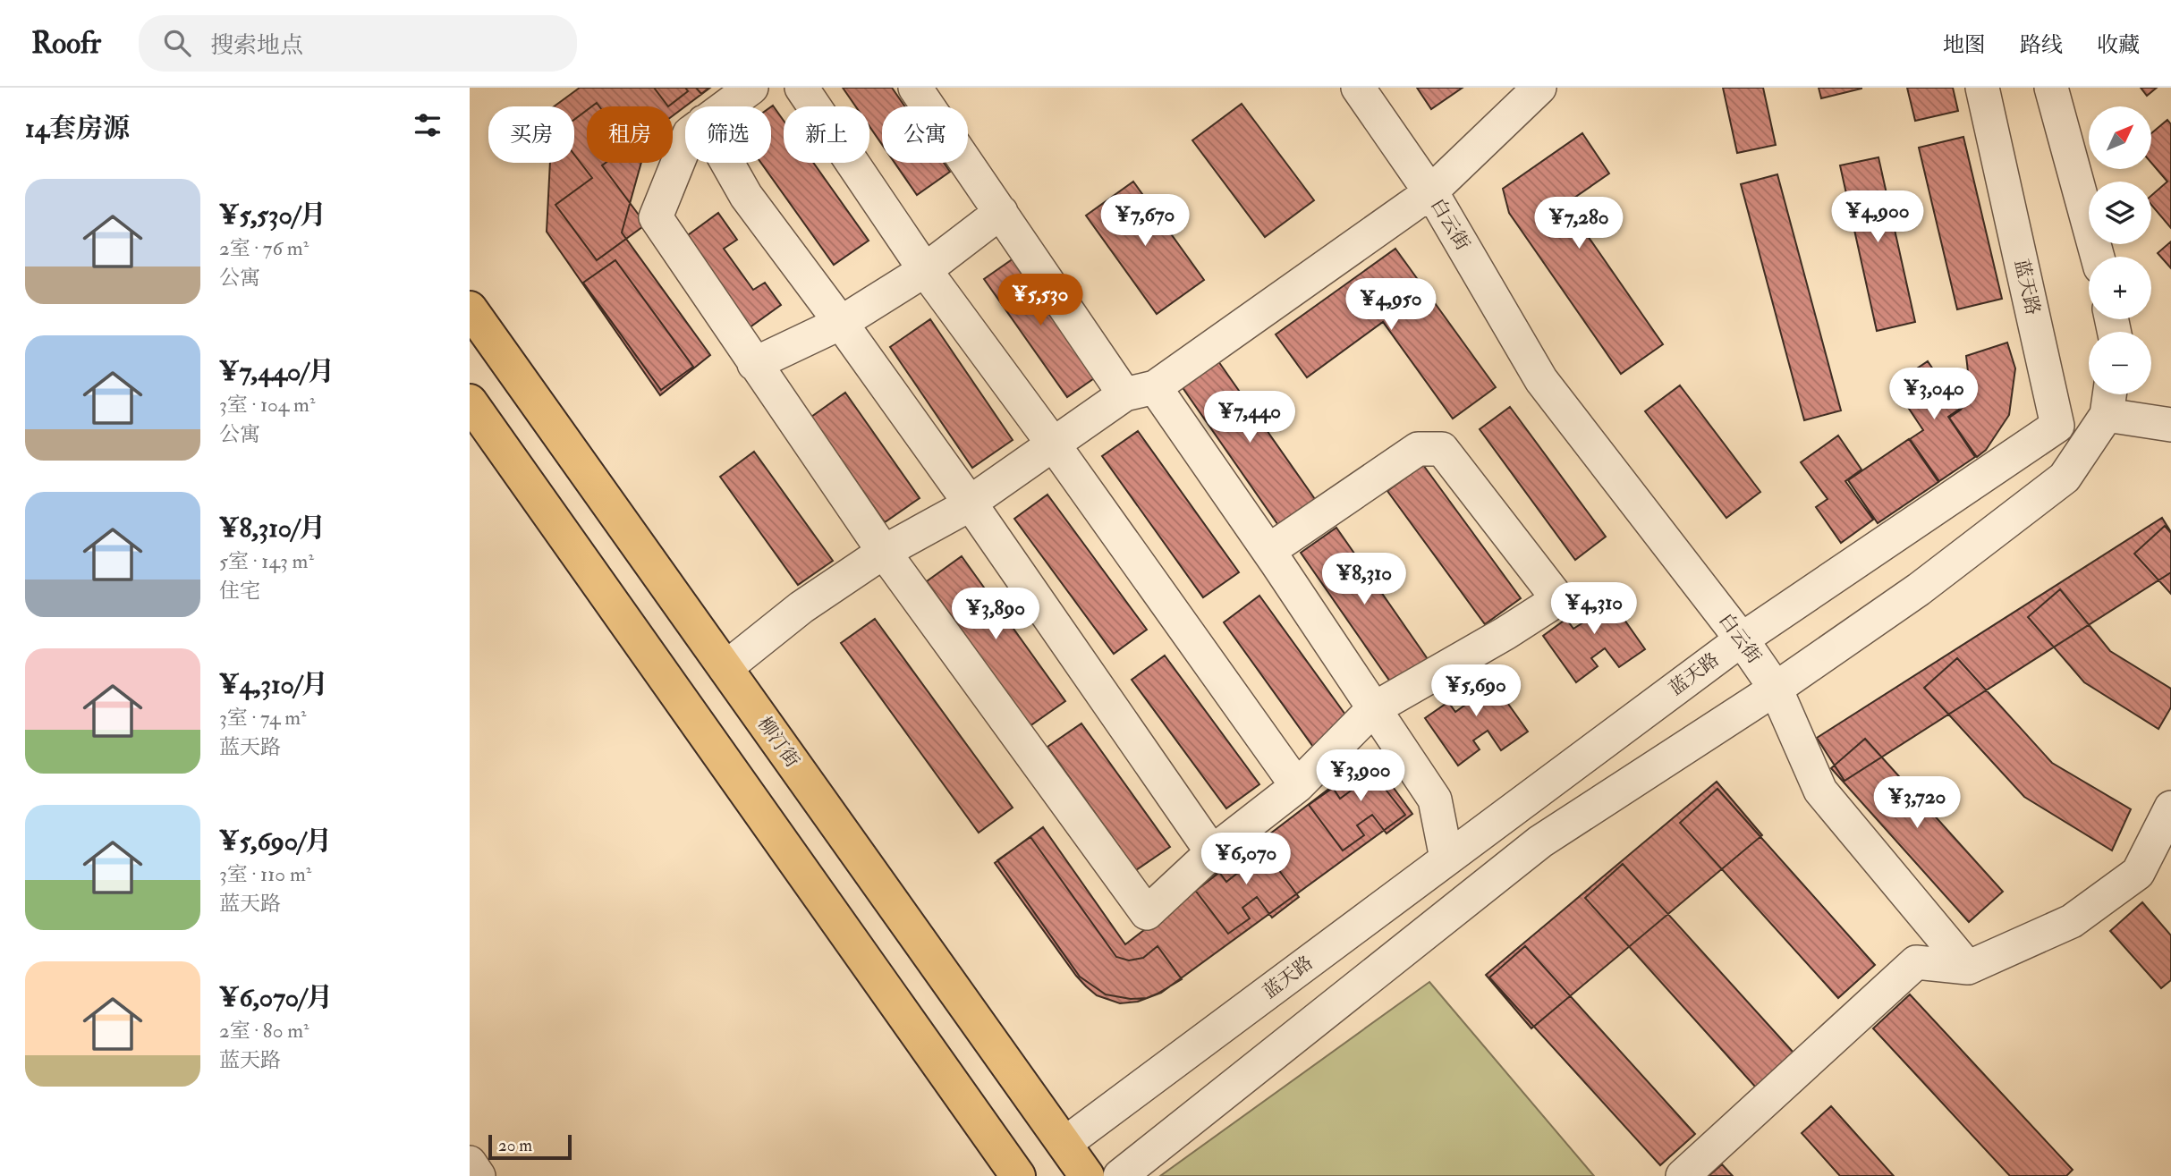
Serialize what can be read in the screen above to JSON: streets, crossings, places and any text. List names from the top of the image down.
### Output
{
  "streets": {
    "main road": ["柳汀街"],
    "street": ["白云街", "蓝天路"]
  },
  "crossings": [
    ["白云街", "蓝天路"],
    ["蓝天路", "柳汀街"]
  ],
  "scale_bar": "20 m",
  "north": "top right",
  "page": {
    "header": "Roofr",
    "search": "搜索地点",
    "nav": ["地图", "路线", "收藏"],
    "heading": "14套房源",
    "map_buttons": ["+", "−"],
    "chip": [
      "买房",
      "租房",
      "筛选",
      "新上",
      "公寓"
    ],
    "list": [
      {
        "name": "¥5,530/月",
        "note": "2室 · 76 m² · 公寓"
      },
      {
        "name": "¥7,440/月",
        "note": "3室 · 104 m² · 公寓"
      },
      {
        "name": "¥8,310/月",
        "note": "5室 · 143 m² · 住宅"
      },
      {
        "name": "¥4,310/月",
        "note": "3室 · 74 m² · 蓝天路"
      },
      {
        "name": "¥5,690/月",
        "note": "3室 · 110 m² · 蓝天路"
      },
      {
        "name": "¥6,070/月",
        "note": "2室 · 80 m² · 蓝天路"
      }
    ],
    "price": [
      "¥4,900",
      "¥7,670",
      "¥7,280",
      "¥5,530",
      "¥4,950",
      "¥3,040",
      "¥7,440",
      "¥8,310",
      "¥4,310",
      "¥3,890",
      "¥5,690",
      "¥3,900",
      "¥3,720",
      "¥6,070"
    ],
    "scale": "20 m"
  }
}
